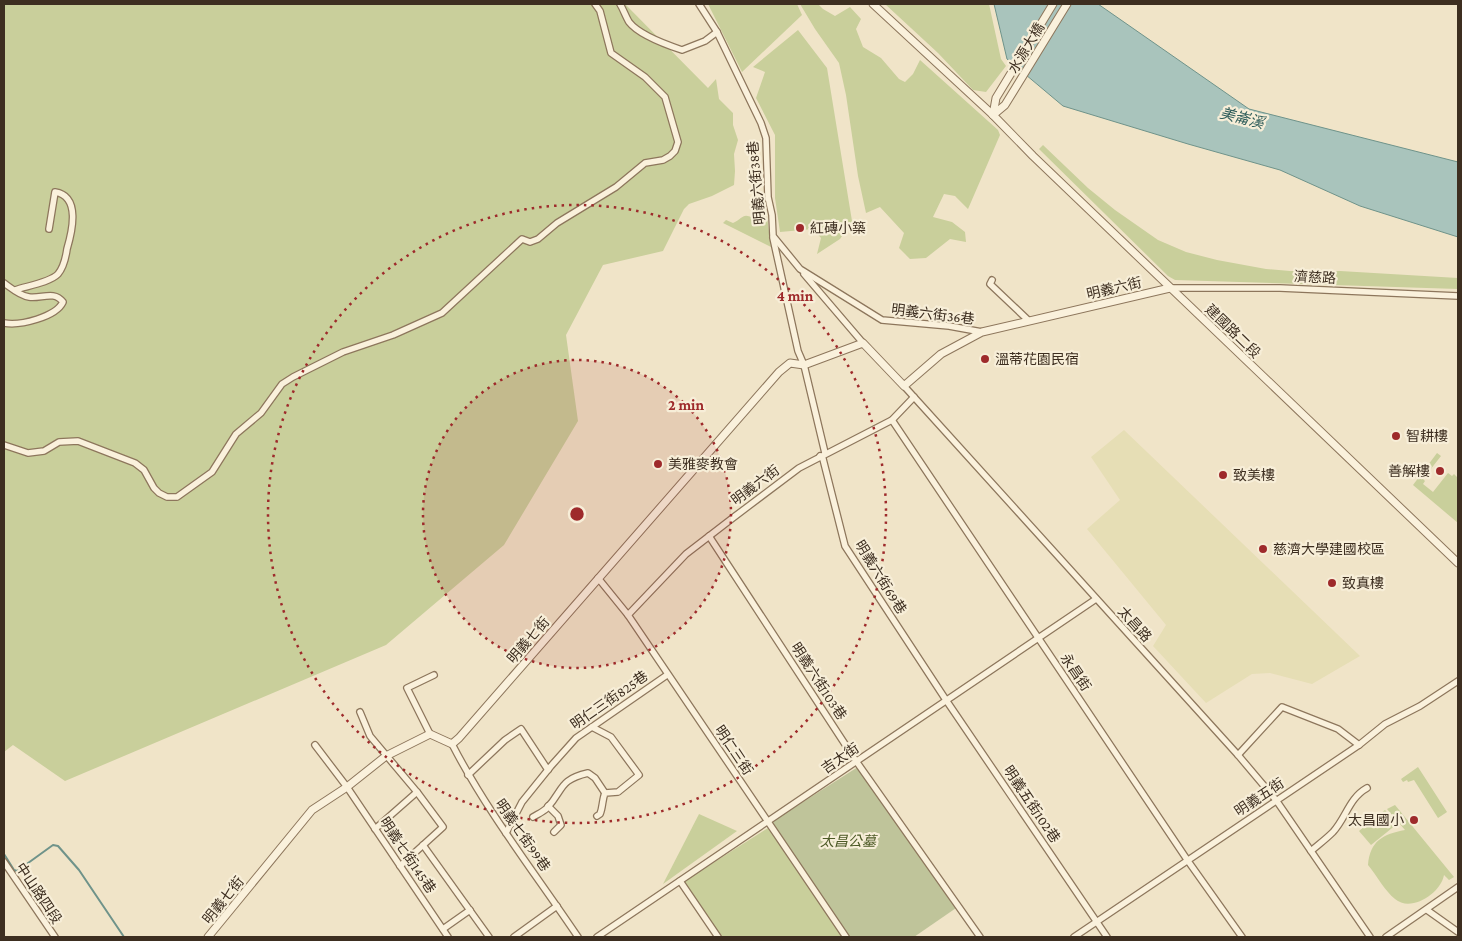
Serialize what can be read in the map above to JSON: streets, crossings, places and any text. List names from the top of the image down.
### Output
{
  "streets": {
    "street": [
      "水源大橋",
      "明義六街38巷",
      "濟慈路",
      "明義六街",
      "明義六街36巷",
      "建國路二段",
      "明義六街69巷",
      "太昌路",
      "明義七街",
      "永昌街",
      "明義六街103巷",
      "明仁三街825巷",
      "明仁三街",
      "吉太街",
      "明義五街",
      "明義五街102巷",
      "明義七街99巷",
      "明義七街145巷",
      "中山路四段"
    ]
  },
  "crossings": [
    ["水源大橋", "建國路二段"],
    ["明義六街38巷", "明義六街36巷"],
    ["明義六街38巷", "明義六街69巷"],
    ["濟慈路", "明義六街"],
    ["濟慈路", "建國路二段"],
    ["明義六街", "明義六街36巷"],
    ["明義六街", "建國路二段"],
    ["明義六街", "明義六街69巷"],
    ["明義六街", "太昌路"],
    ["明義六街", "永昌街"],
    ["明義六街", "明義六街103巷"],
    ["明義六街", "明仁三街"],
    ["明義六街69巷", "明義七街"],
    ["明義六街69巷", "吉太街"],
    ["明義六街69巷", "明義五街102巷"],
    ["太昌路", "明義七街"],
    ["太昌路", "吉太街"],
    ["太昌路", "明義五街"],
    ["明義七街", "明仁三街"],
    ["明義七街", "明義七街99巷"],
    ["明義七街", "明義七街145巷"],
    ["永昌街", "吉太街"],
    ["永昌街", "明義五街"],
    ["明義六街103巷", "吉太街"],
    ["明仁三街825巷", "明仁三街"],
    ["明仁三街825巷", "明義七街99巷"],
    ["明仁三街", "吉太街"],
    ["吉太街", "明義五街102巷"],
    ["明義五街", "明義五街102巷"]
  ],
  "water": ["美崙溪"],
  "parks": ["太昌公墓"],
  "places": [
    "紅磚小築",
    "溫蒂花園民宿",
    "智耕樓",
    "美雅麥教會",
    "善解樓",
    "致美樓",
    "慈濟大學建國校區",
    "致真樓",
    "太昌國小"
  ],
  "rings": ["4 min", "2 min"]
}
